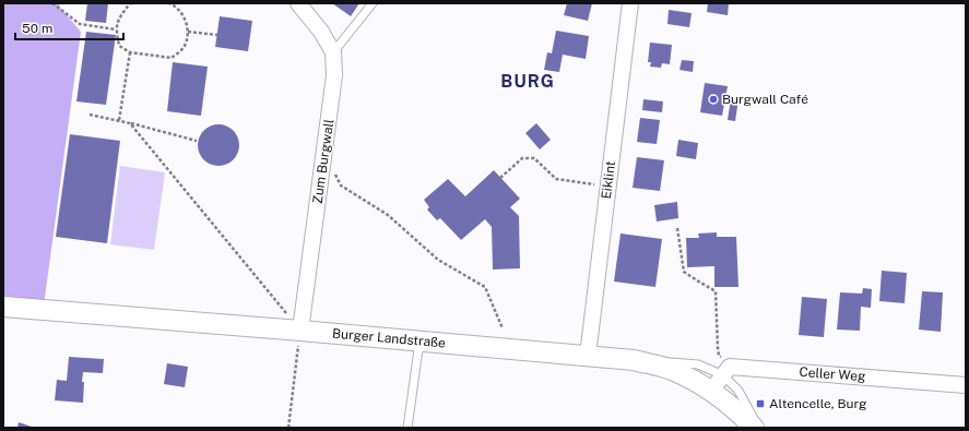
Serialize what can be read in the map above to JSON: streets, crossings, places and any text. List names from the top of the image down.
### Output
{
  "streets": {
    "street": [
      "Zum Burgwall",
      "Eiklint",
      "Burger Landstraße",
      "Celler Weg"
    ]
  },
  "crossings": [
    ["Zum Burgwall", "Burger Landstraße"],
    ["Eiklint", "Burger Landstraße"],
    ["Burger Landstraße", "Celler Weg"]
  ],
  "districts": ["BURG"],
  "places": {
    "other": ["Burgwall Café"],
    "transit": ["Altencelle, Burg"]
  },
  "scale_bar": "50 m"
}
